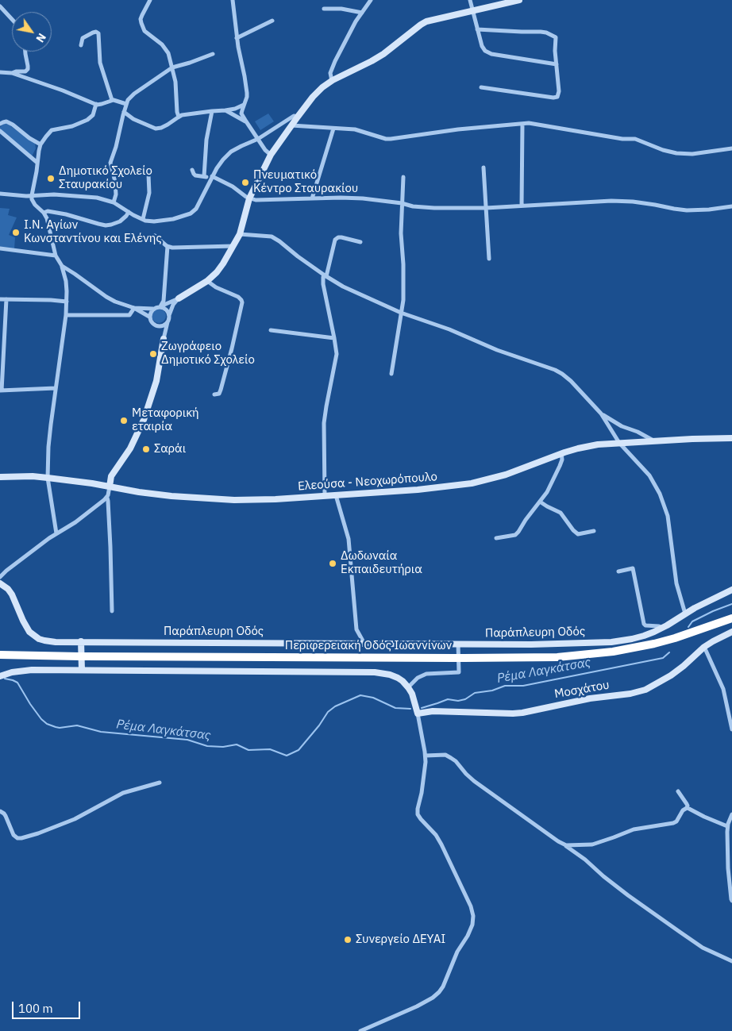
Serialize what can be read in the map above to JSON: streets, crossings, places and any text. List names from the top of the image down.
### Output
{
  "streets": {
    "highway": ["Περιφερειακή Οδός Ιωαννίνων"],
    "street": ["Ελεούσα - Νεοχωρόπουλο", "Παράπλευρη Οδός", "Μοσχάτου"]
  },
  "water": ["Ρέμα Λαγκάτσας"],
  "places": [
    "Δημοτικό Σχολείο Σταυρακίου",
    "Πνευματικό Κέντρο Σταυρακίου",
    "Ι.Ν. Αγίων Κωνσταντίνου και Ελένης",
    "Ζωγράφειο Δημοτικό Σχολείο",
    "Μεταφορική εταιρία",
    "Σαράι",
    "Δωδωναία Εκπαιδευτήρια",
    "Συνεργείο ΔΕΥΑΙ"
  ],
  "scale_bar": "100 m",
  "north": "bottom right"
}
